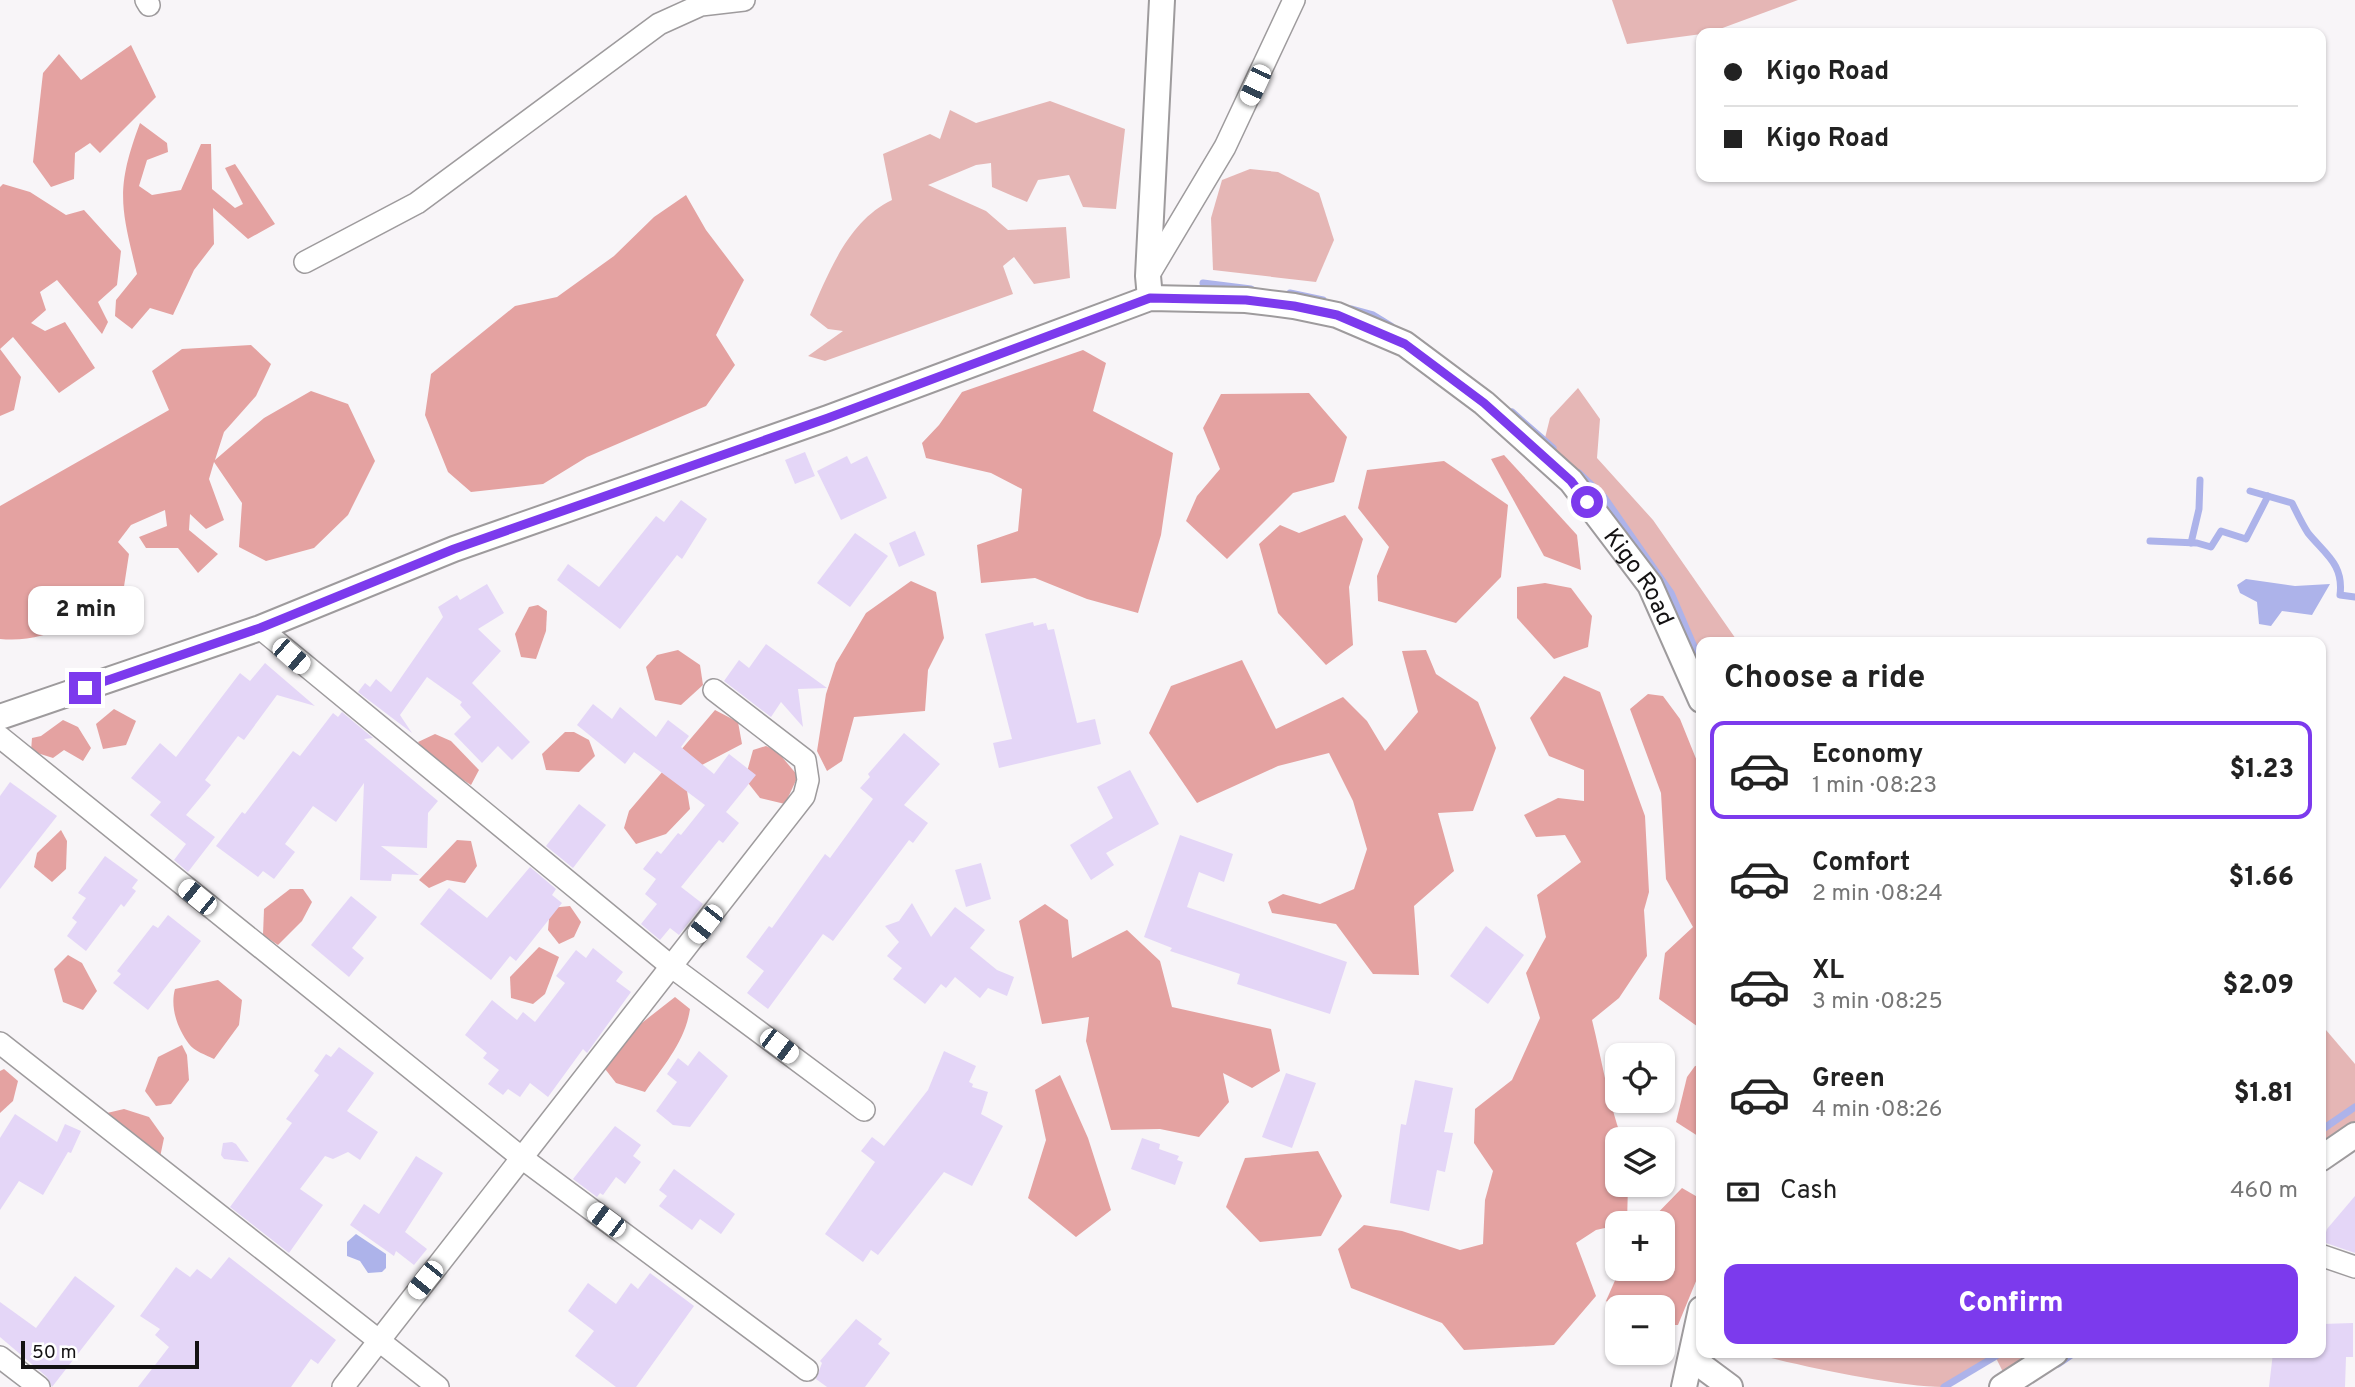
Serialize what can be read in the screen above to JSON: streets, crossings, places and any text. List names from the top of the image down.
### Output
{
  "streets": {
    "street": ["Kigo Road"]
  },
  "scale_bar": "50 m",
  "page": {
    "banner": ["Kigo Road", "Kigo Road"],
    "bubble": "2 min",
    "heading": "Choose a ride",
    "list": [
      {
        "name": "Economy",
        "note": "1 min · 08:23",
        "value": "$1.23"
      },
      {
        "name": "Comfort",
        "note": "2 min · 08:24",
        "value": "$1.66"
      },
      {
        "name": "XL",
        "note": "3 min · 08:25",
        "value": "$2.09"
      },
      {
        "name": "Green",
        "note": "4 min · 08:26",
        "value": "$1.81"
      }
    ],
    "map_buttons": ["+", "−"],
    "pay": ["Cash", "460 m"],
    "buttons": "Confirm",
    "scale": "50 m"
  }
}
